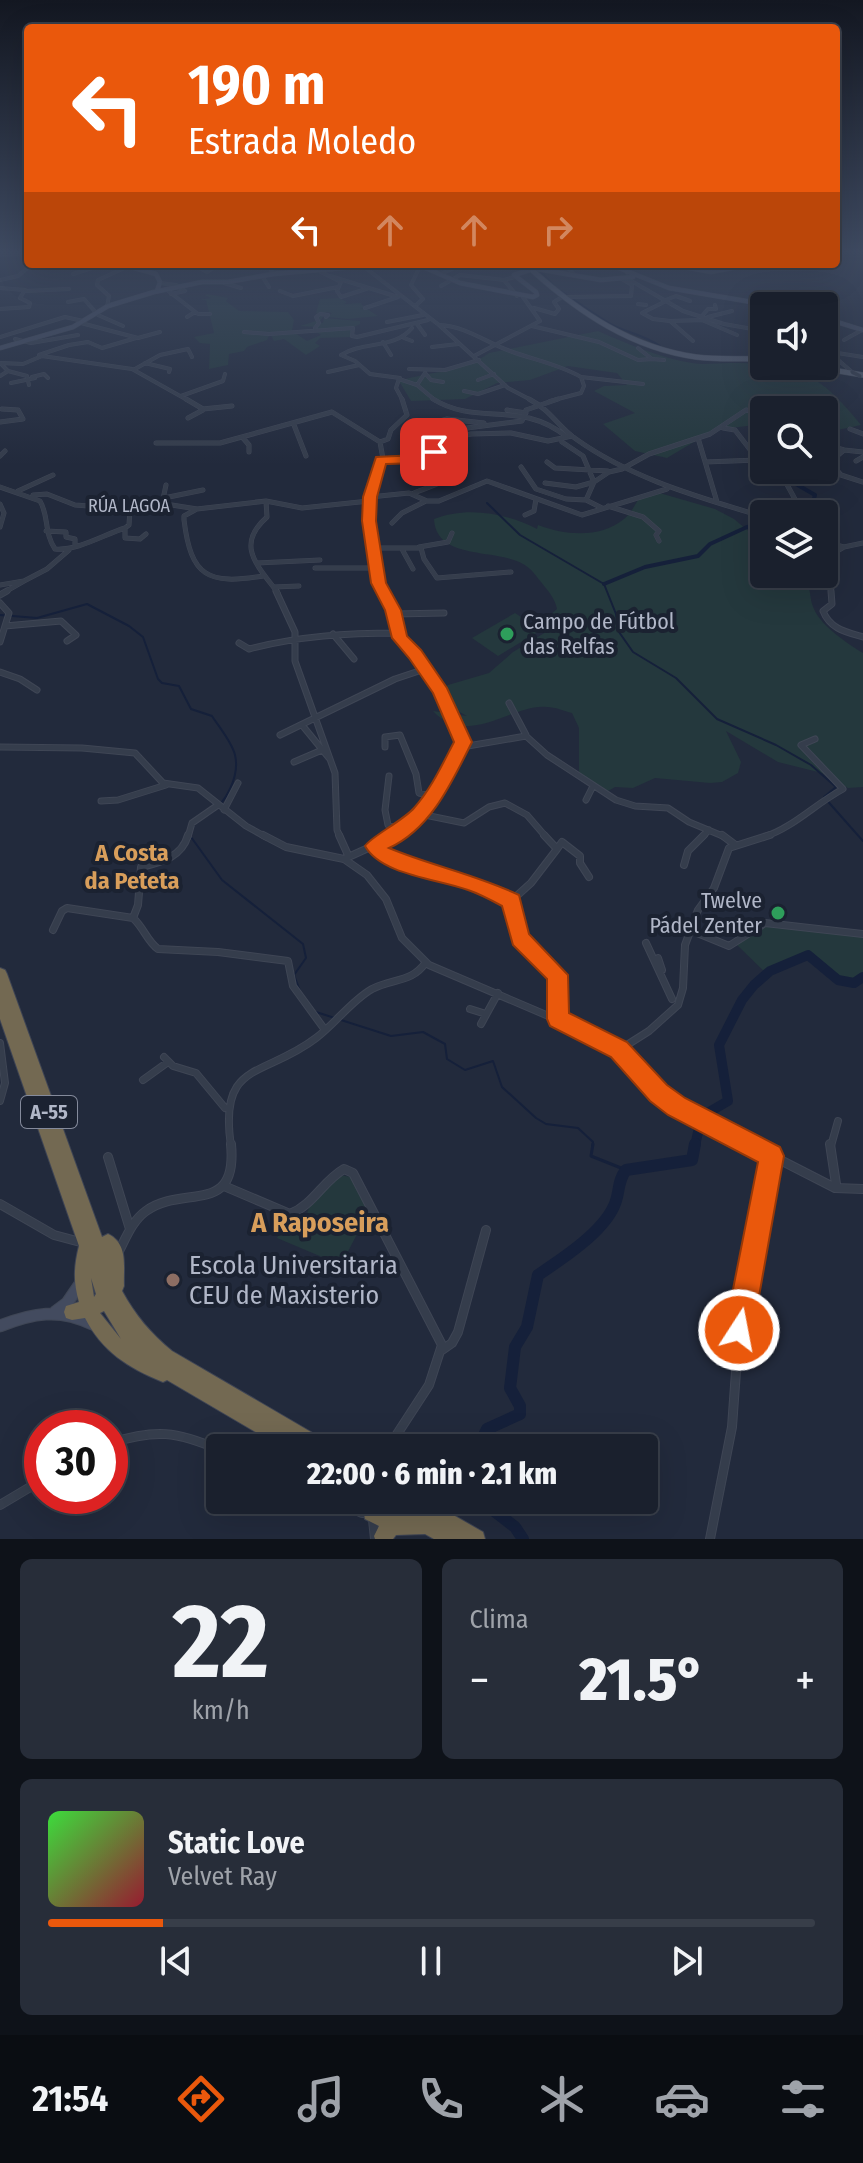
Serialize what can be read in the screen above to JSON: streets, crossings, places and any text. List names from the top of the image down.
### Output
{
  "streets": {
    "highway": ["A-55"],
    "street": ["RÚA LAGOA"]
  },
  "districts": ["A Costa da Peteta", "A Raposeira"],
  "places": ["Campo de Fútbol das Relfas", "Twelve Pádel Zenter", "Escola Universitaria CEU de Maxisterio"],
  "page": {
    "turn": ["190 m", "Estrada Moledo"],
    "limit": "30",
    "trip": "22:00 · 6 min · 2.1 km",
    "tile": [
      ["22", "km/h"],
      "Clima"
    ],
    "heat": ["−", "21.5°", "+"],
    "song": ["Static Love", "Velvet Ray"],
    "tabs": "21:54"
  }
}
